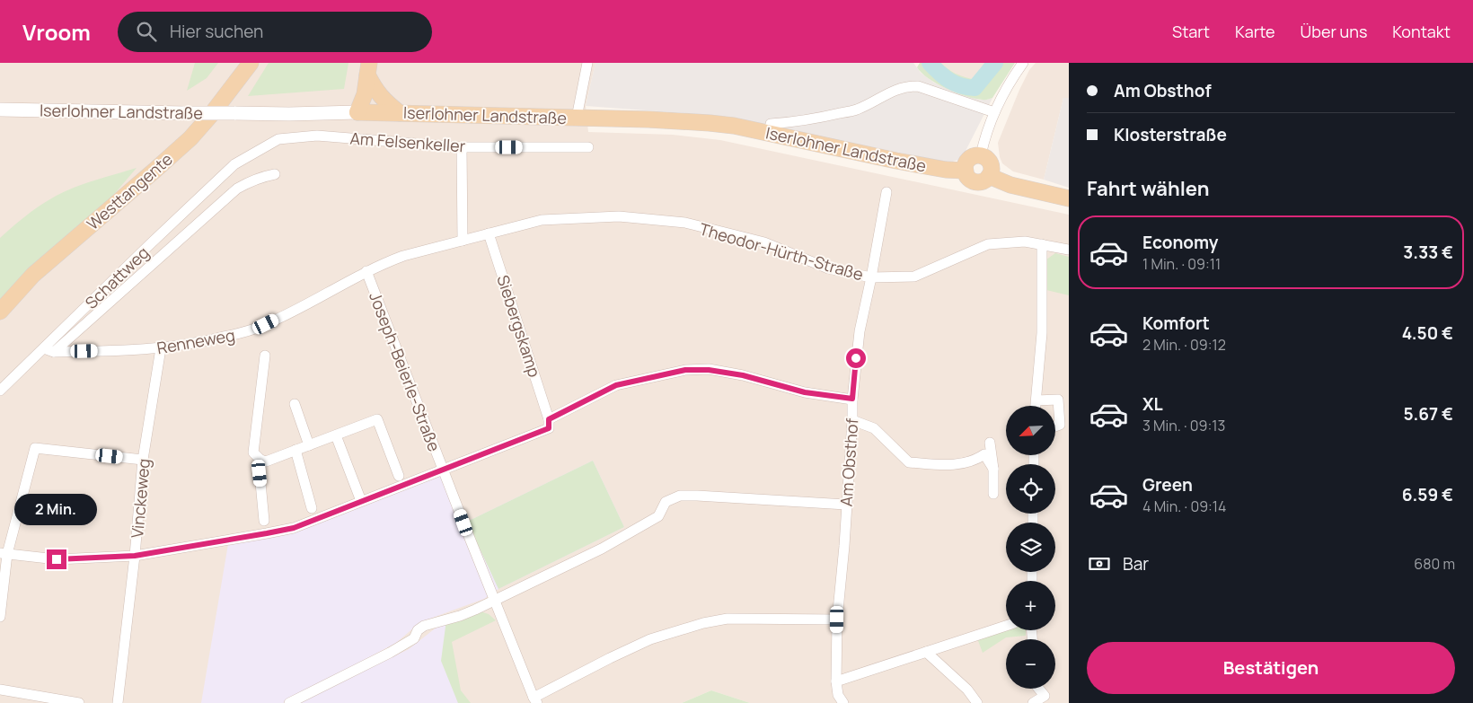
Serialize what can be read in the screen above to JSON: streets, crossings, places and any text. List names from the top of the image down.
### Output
{
  "streets": {
    "main road": ["Iserlohner Landstraße", "Westtangente"],
    "street": [
      "Am Felsenkeller",
      "Theodor-Hürth-Straße",
      "Schattweg",
      "Siebergskamp",
      "Renneweg",
      "Joseph-Beierle-Straße",
      "Am Obsthof",
      "Vinckeweg"
    ]
  },
  "crossings": [
    ["Am Felsenkeller", "Schattweg"],
    ["Theodor-Hürth-Straße", "Siebergskamp"],
    ["Theodor-Hürth-Straße", "Renneweg"],
    ["Theodor-Hürth-Straße", "Am Obsthof"],
    ["Schattweg", "Renneweg"],
    ["Renneweg", "Joseph-Beierle-Straße"],
    ["Renneweg", "Vinckeweg"]
  ],
  "north": "bottom left",
  "page": {
    "header": "Vroom",
    "search": "Hier suchen",
    "nav": [
      "Start",
      "Karte",
      "Über uns",
      "Kontakt"
    ],
    "banner": ["Am Obsthof", "Klosterstraße"],
    "heading": "Fahrt wählen",
    "list": [
      {
        "name": "Economy",
        "note": "1 Min. · 09:11",
        "value": "3.33 €"
      },
      {
        "name": "Komfort",
        "note": "2 Min. · 09:12",
        "value": "4.50 €"
      },
      {
        "name": "XL",
        "note": "3 Min. · 09:13",
        "value": "5.67 €"
      },
      {
        "name": "Green",
        "note": "4 Min. · 09:14",
        "value": "6.59 €"
      }
    ],
    "map_buttons": ["+", "−"],
    "bubble": "2 Min.",
    "pay": ["Bar", "680 m"],
    "buttons": "Bestätigen"
  }
}
